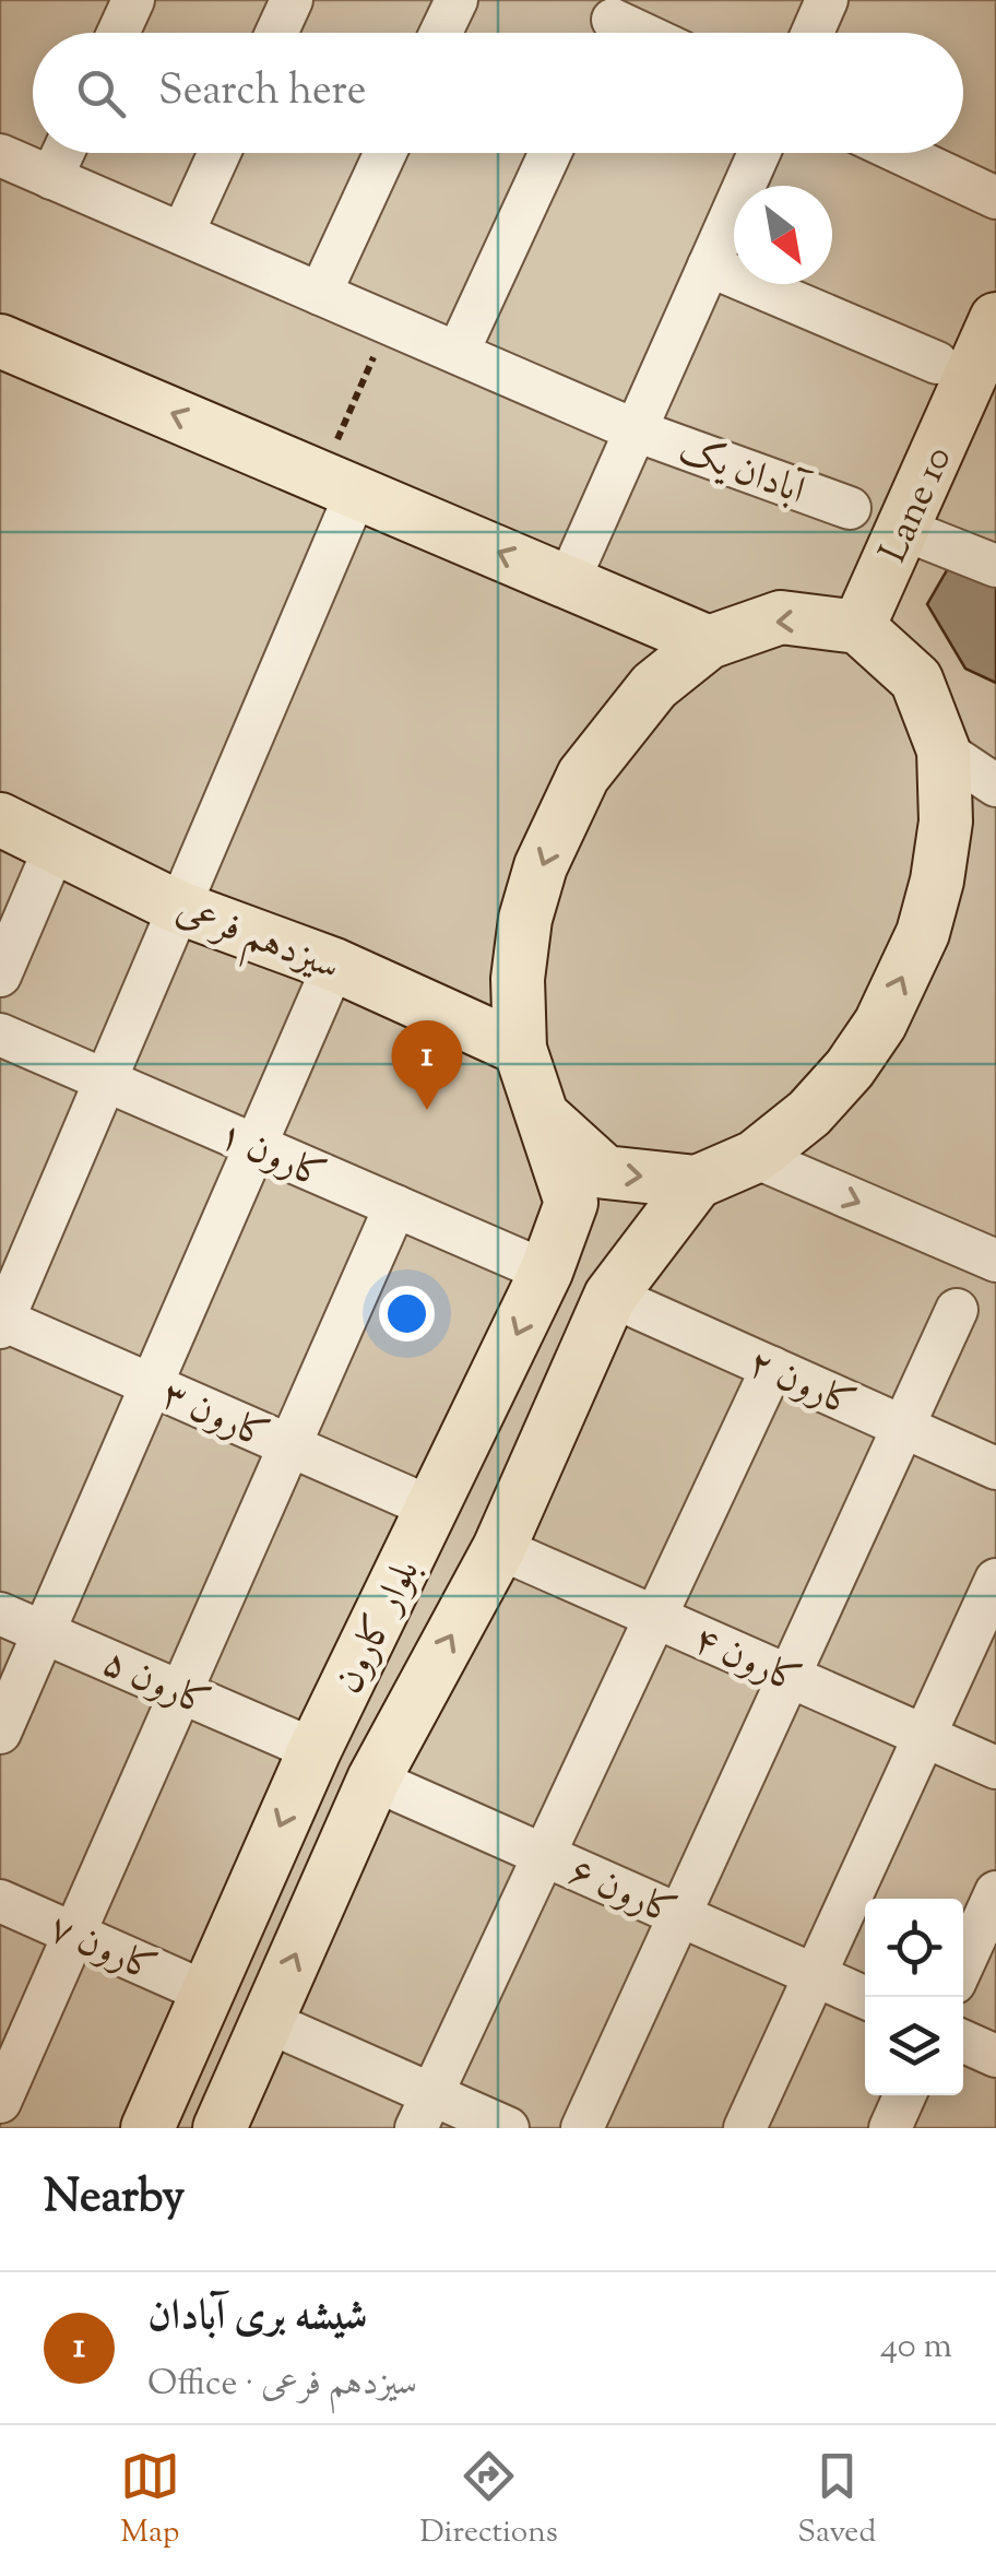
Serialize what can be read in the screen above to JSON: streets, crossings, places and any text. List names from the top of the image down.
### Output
{
  "streets": {
    "main road": ["Lane 10", "سیزدهم فرعی", "بلوار کارون"],
    "street": [
      "آبادان یک",
      "کارون ۱",
      "کارون ۲",
      "کارون ۳",
      "کارون ۴",
      "کارون ۵",
      "کارون ۶",
      "کارون ۷"
    ]
  },
  "crossings": [
    ["Lane 10", "بلوار کارون"],
    ["سیزدهم فرعی", "بلوار کارون"],
    ["کارون ۱", "بلوار کارون"],
    ["کارون ۲", "بلوار کارون"],
    ["کارون ۳", "بلوار کارون"],
    ["بلوار کارون", "کارون ۴"],
    ["بلوار کارون", "کارون ۵"],
    ["بلوار کارون", "کارون ۶"],
    ["بلوار کارون", "کارون ۷"]
  ],
  "north": "bottom right",
  "page": {
    "search": "Search here",
    "pins": "1",
    "heading": "Nearby",
    "list": [
      {
        "mark": "1",
        "name": "شیشه بری آبادان",
        "note": "Office · سیزدهم فرعی",
        "value": "40 m"
      }
    ],
    "nav": ["Map", "Directions", "Saved"]
  }
}
